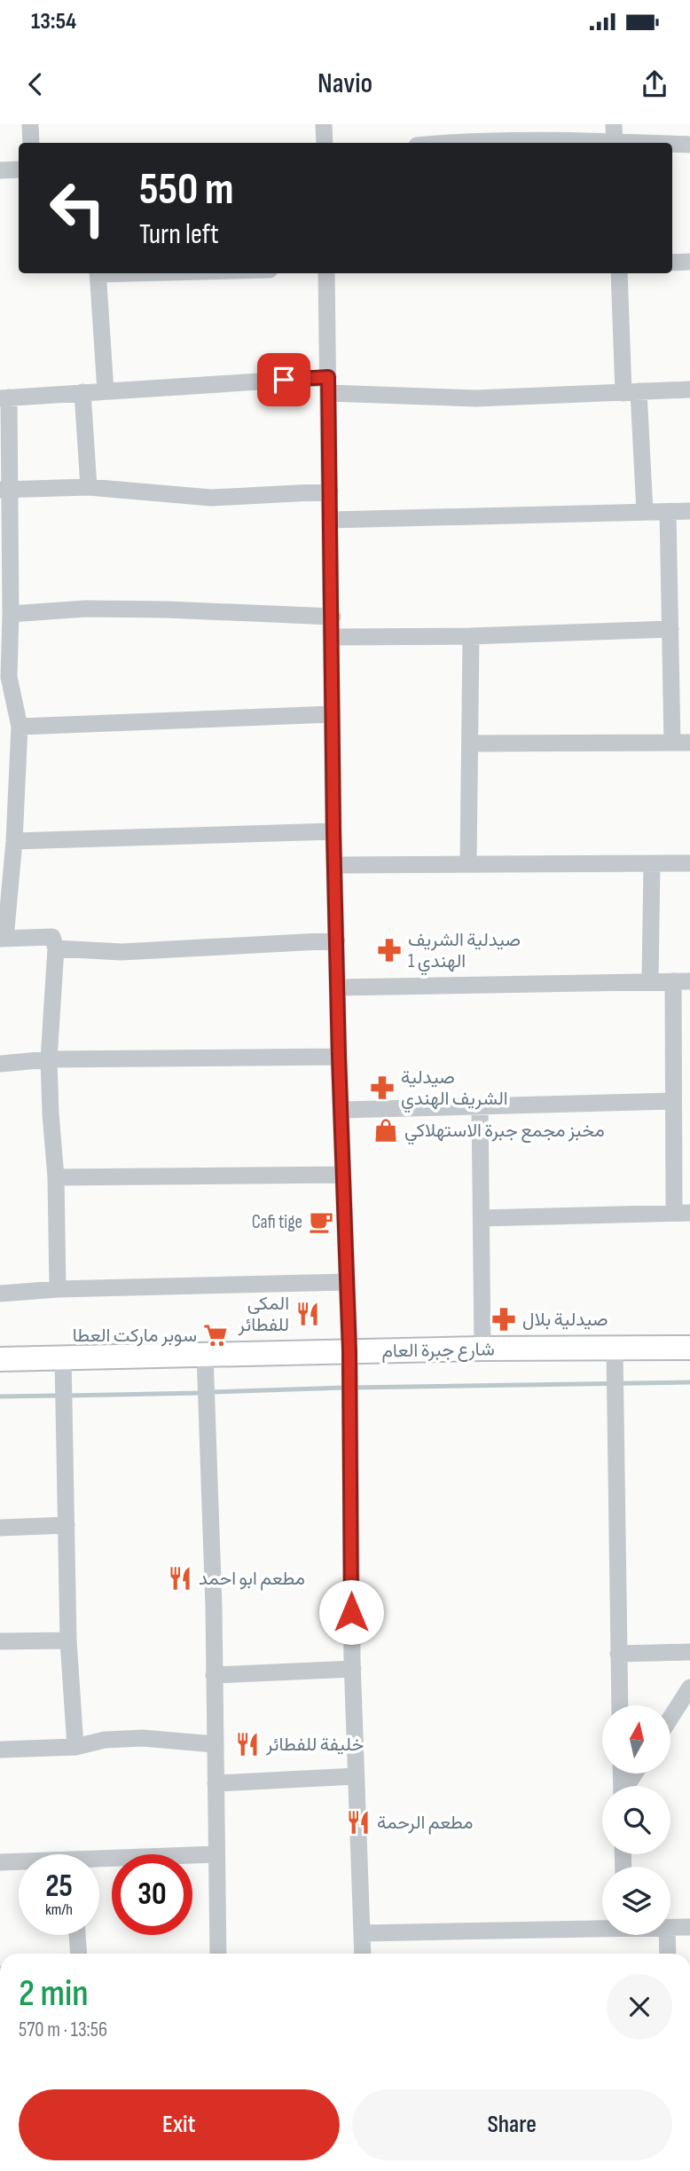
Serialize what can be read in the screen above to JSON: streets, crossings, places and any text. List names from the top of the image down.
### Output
{
  "streets": {
    "main road": ["شارع جبرة العام"]
  },
  "places": {
    "pharmacy": ["صيدلية الشريف الهندي 1", "صيدلية الشريف الهندي", "صيدلية بلال"],
    "shop": ["مخبز مجمع جبرة الاستهلاكي"],
    "cafe": ["Cafi tige"],
    "restaurant": [
      "المكي للفطائر",
      "مطعم ابو احمد",
      "خليفة للفطائر",
      "مطعم الرحمة"
    ],
    "supermarket": ["سوبر ماركت العطا"]
  },
  "north": "top",
  "page": {
    "status": "13:54",
    "header": "Navio",
    "turn": ["550 m", "Turn left"],
    "speed": "25 km/h",
    "limit": "30",
    "heading": ["2 min", "570 m · 13:56"],
    "buttons": ["Exit", "Share"]
  }
}
